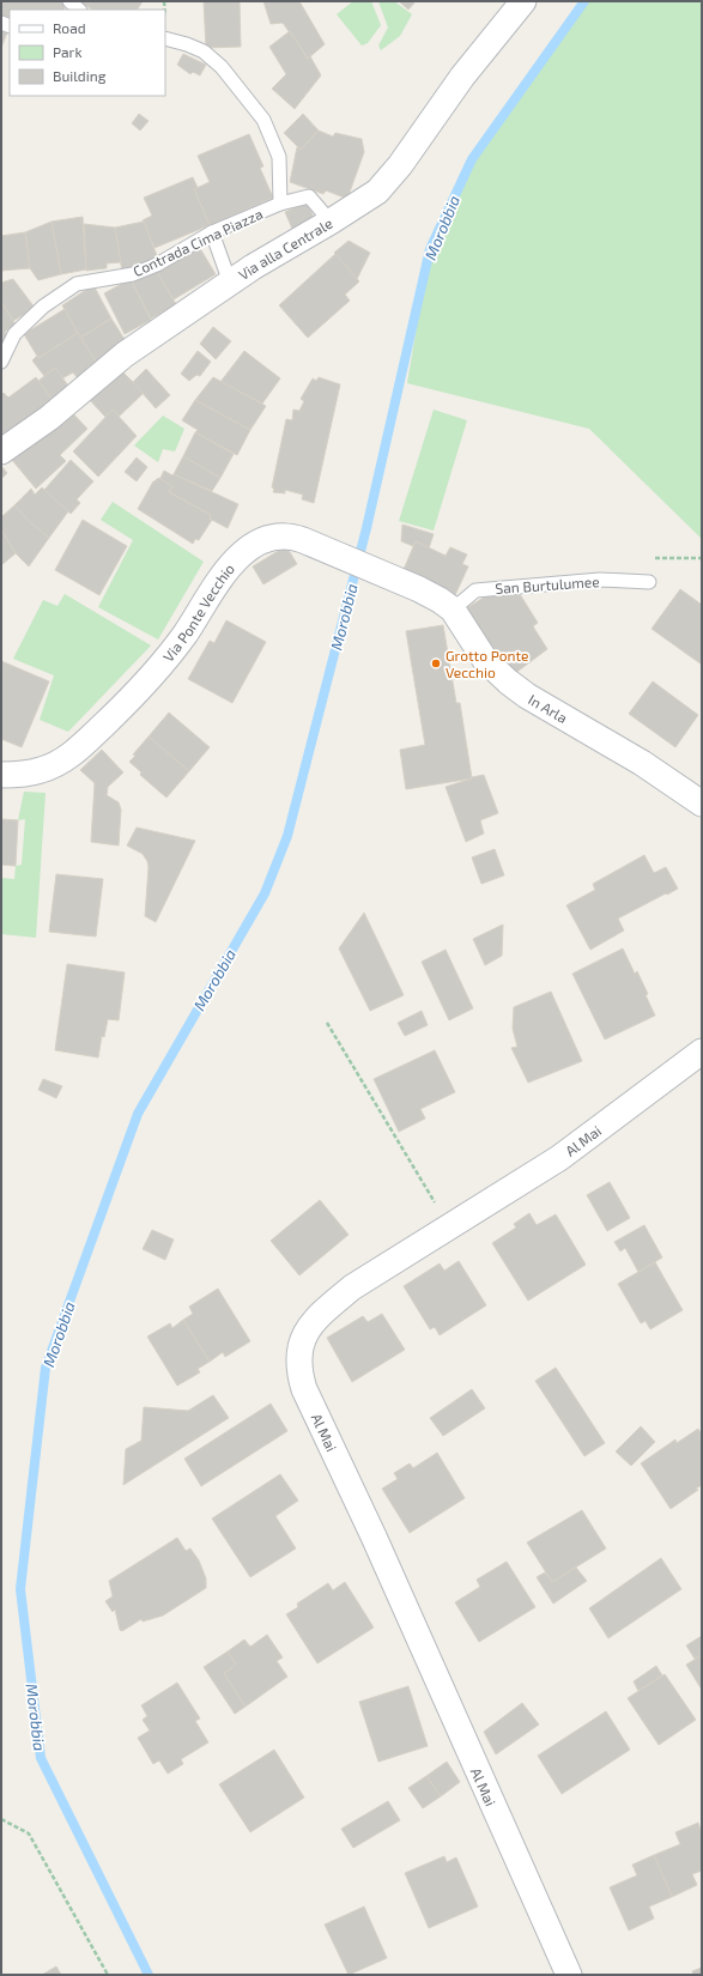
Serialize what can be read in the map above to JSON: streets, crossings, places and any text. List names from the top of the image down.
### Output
{
  "streets": {
    "street": [
      "Via alla Centrale",
      "Via Ponte Vecchio",
      "In Arla",
      "Al Mai"
    ],
    "lane": ["Contrada Cima Piazza", "San Burtulumee"]
  },
  "crossings": [
    ["Contrada Cima Piazza", "Via alla Centrale"],
    ["San Burtulumee", "In Arla"],
    ["Via Ponte Vecchio", "In Arla"]
  ],
  "water": ["Morobbia"],
  "places": ["Grotto Ponte Vecchio"],
  "legend": ["Road", "Park", "Building"]
}
